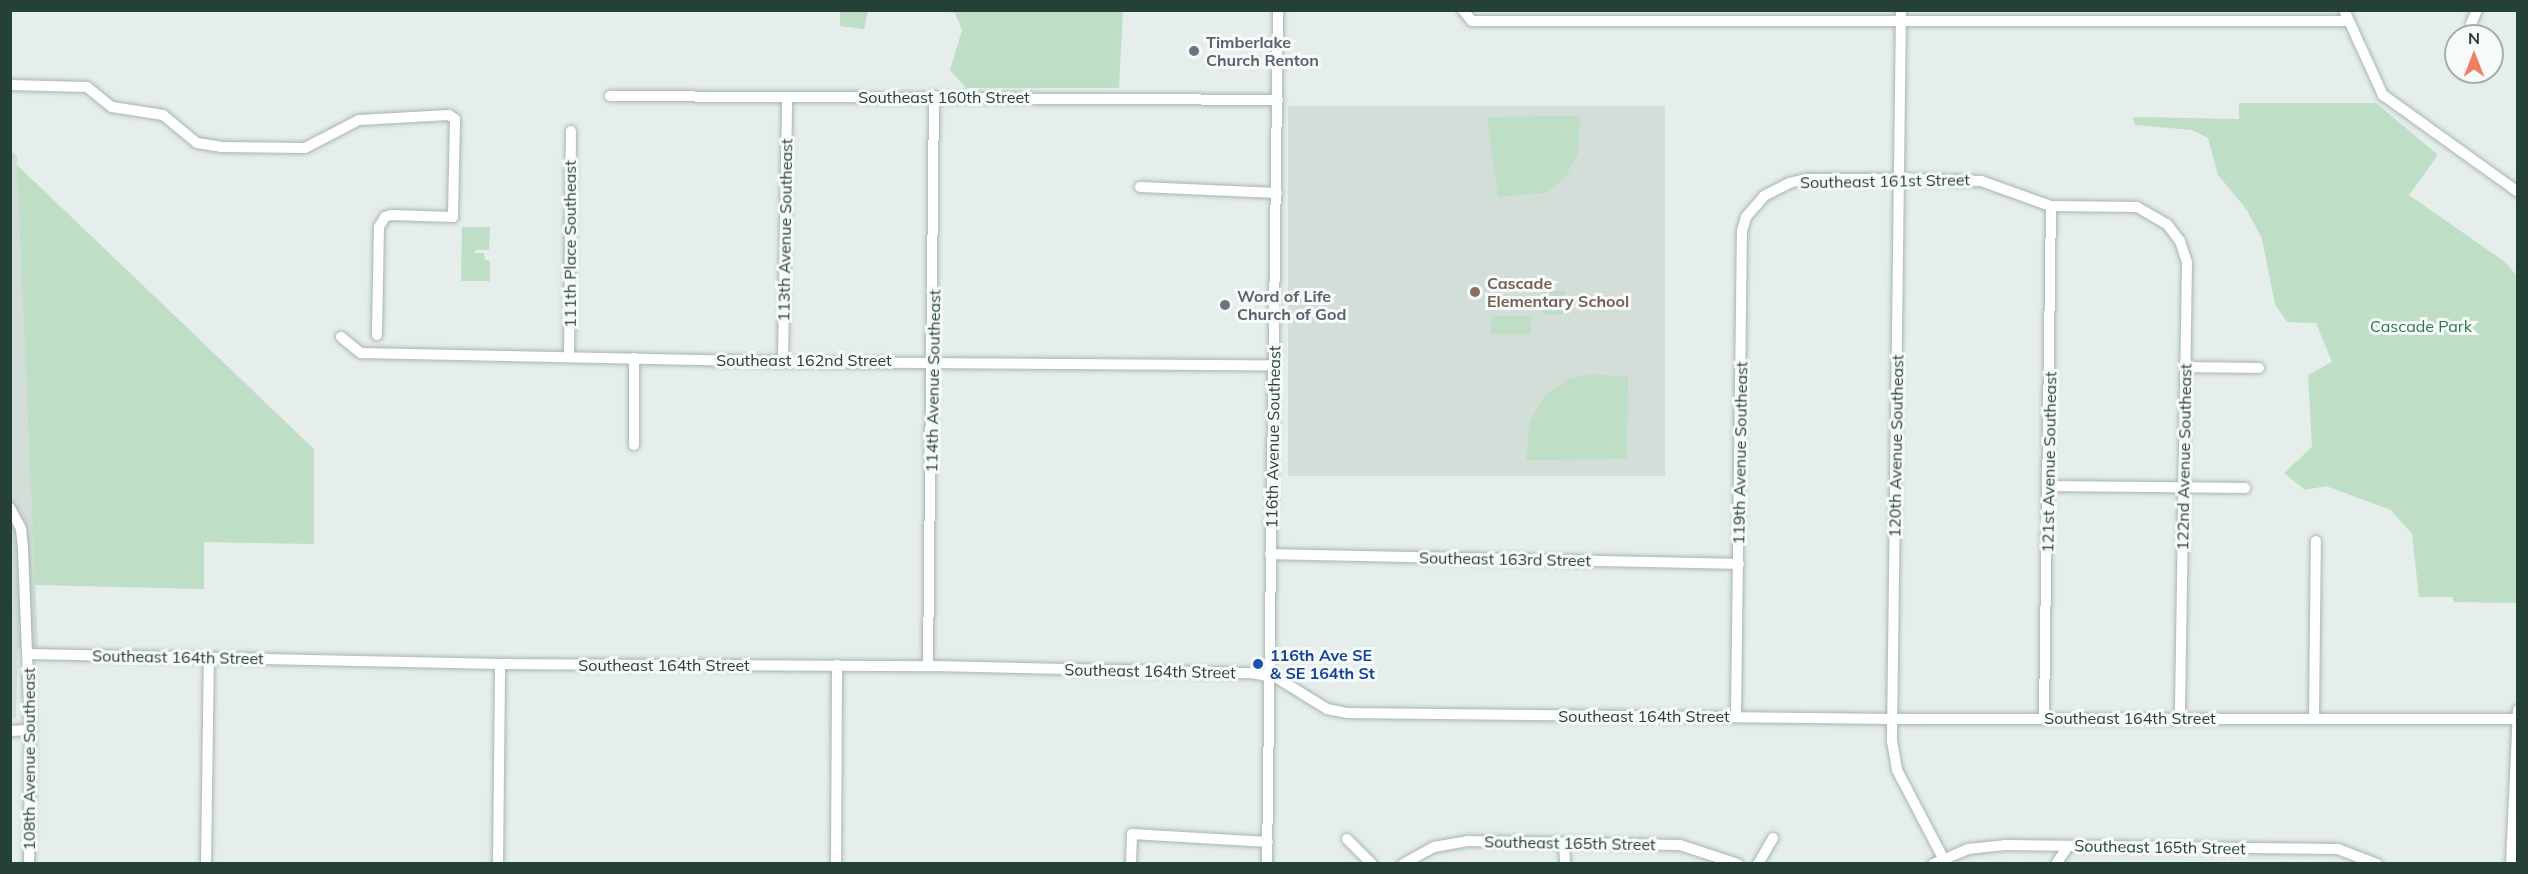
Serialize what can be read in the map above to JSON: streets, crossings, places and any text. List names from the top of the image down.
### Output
{
  "streets": {
    "street": [
      "Southeast 160th Street",
      "Southeast 161st Street",
      "113th Avenue Southeast",
      "111th Place Southeast",
      "Southeast 162nd Street",
      "114th Avenue Southeast",
      "116th Avenue Southeast",
      "120th Avenue Southeast",
      "119th Avenue Southeast",
      "122nd Avenue Southeast",
      "121st Avenue Southeast",
      "Southeast 163rd Street",
      "Southeast 164th Street",
      "108th Avenue Southeast",
      "Southeast 165th Street"
    ]
  },
  "crossings": [
    ["Southeast 160th Street", "113th Avenue Southeast"],
    ["Southeast 160th Street", "114th Avenue Southeast"],
    ["Southeast 160th Street", "116th Avenue Southeast"],
    ["Southeast 161st Street", "120th Avenue Southeast"],
    ["Southeast 161st Street", "119th Avenue Southeast"],
    ["Southeast 161st Street", "122nd Avenue Southeast"],
    ["Southeast 161st Street", "121st Avenue Southeast"],
    ["113th Avenue Southeast", "Southeast 162nd Street"],
    ["111th Place Southeast", "Southeast 162nd Street"],
    ["Southeast 162nd Street", "114th Avenue Southeast"],
    ["Southeast 162nd Street", "116th Avenue Southeast"],
    ["114th Avenue Southeast", "Southeast 164th Street"],
    ["116th Avenue Southeast", "Southeast 163rd Street"],
    ["116th Avenue Southeast", "Southeast 164th Street"],
    ["120th Avenue Southeast", "Southeast 164th Street"],
    ["120th Avenue Southeast", "Southeast 165th Street"],
    ["119th Avenue Southeast", "Southeast 163rd Street"],
    ["119th Avenue Southeast", "Southeast 164th Street"],
    ["122nd Avenue Southeast", "Southeast 164th Street"],
    ["121st Avenue Southeast", "Southeast 164th Street"],
    ["Southeast 164th Street", "108th Avenue Southeast"]
  ],
  "parks": ["Cascade Park"],
  "places": [
    "Timberlake Church Renton",
    "Cascade Elementary School",
    "Word of Life Church of God",
    "116th Ave SE & SE 164th St"
  ],
  "north": "top"
}
